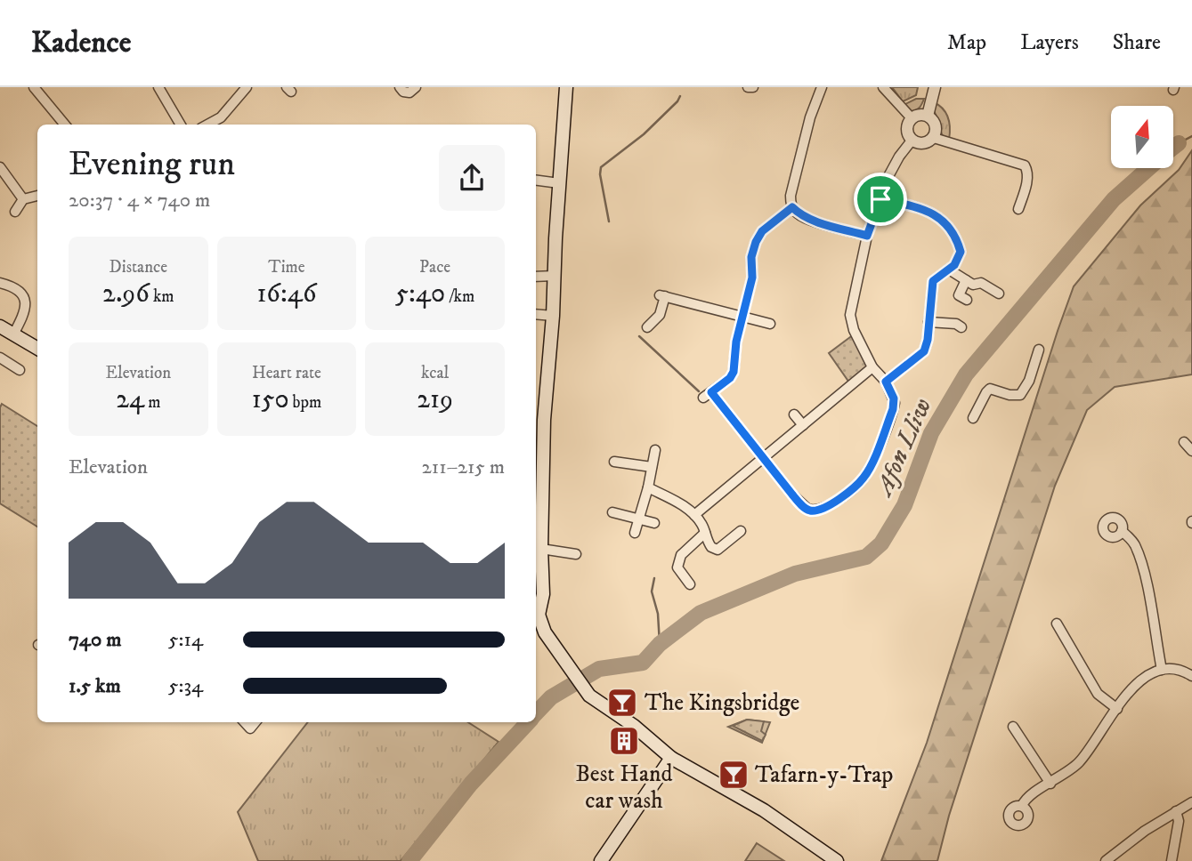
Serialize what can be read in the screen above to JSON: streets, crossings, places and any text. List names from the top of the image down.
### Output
{
  "water": ["Afon Lliw"],
  "places": {
    "bar": ["The Kingsbridge", "Tafarn-y-Trap"],
    "building": ["Best Hand car wash"]
  },
  "north": "top",
  "page": {
    "header": "Kadence",
    "nav": ["Map", "Layers", "Share"],
    "heading": ["Evening run", "20:37 · 4 × 740 m"],
    "stats": [
      ["Distance", "2.96 km"],
      ["Time", "16:46"],
      ["Pace", "5:40 /km"],
      ["Elevation", "24 m"],
      ["Heart rate", "150 bpm"],
      ["kcal", "219"]
    ],
    "chart": ["Elevation", "211–215 m"],
    "list": [
      {
        "name": "740 m",
        "note": "5:14"
      },
      {
        "name": "1.5 km",
        "note": "5:34"
      }
    ]
  }
}
